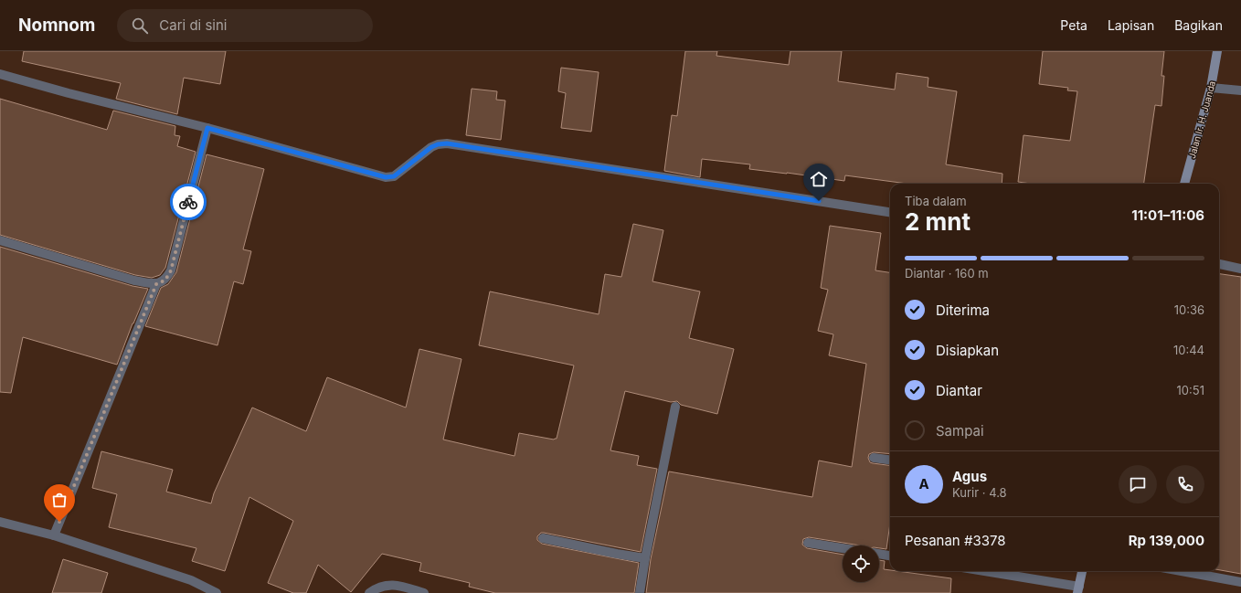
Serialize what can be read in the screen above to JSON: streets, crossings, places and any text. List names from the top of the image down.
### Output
{
  "streets": {
    "main road": ["Jalan Ir. H. Juanda"]
  },
  "page": {
    "header": "Nomnom",
    "search": "Cari di sini",
    "nav": ["Peta", "Lapisan", "Bagikan"],
    "heading": ["2 mnt", "Tiba dalam", "11:01–11:06"],
    "panel": [
      "Agus",
      "Kurir · 4.8",
      "Pesanan #3378",
      "Rp 139,000"
    ],
    "bar": "Diantar · 160 m",
    "list": [
      ["Diterima", "10:36"],
      ["Disiapkan", "10:44"],
      ["Diantar", "10:51"],
      "Sampai"
    ],
    "round": "A"
  }
}
